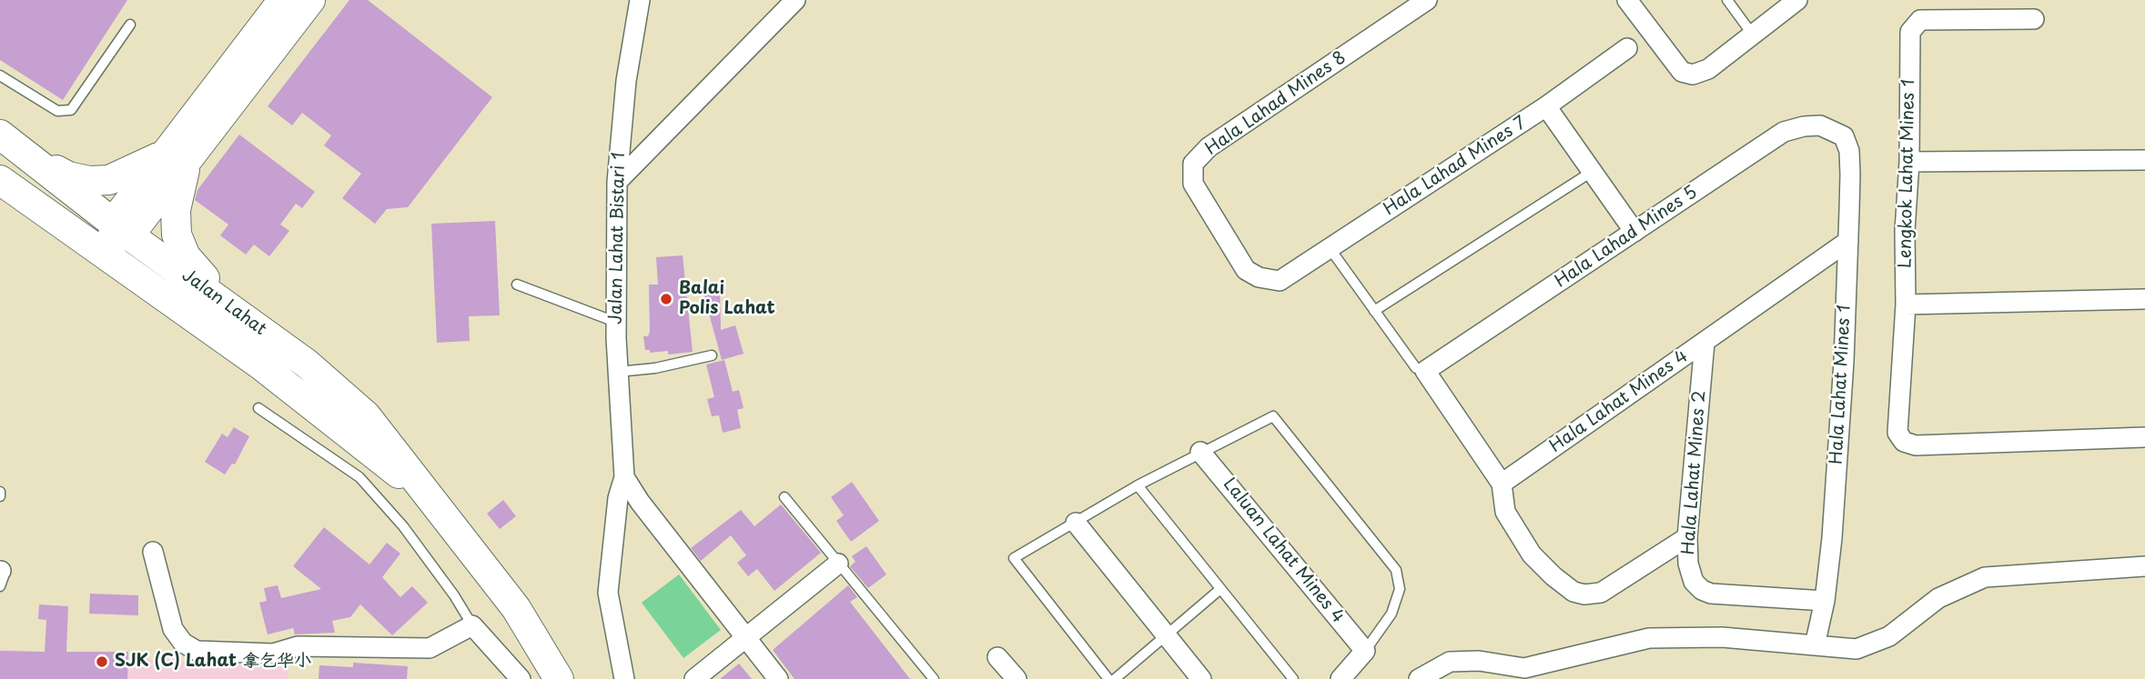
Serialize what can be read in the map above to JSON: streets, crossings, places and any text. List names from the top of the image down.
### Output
{
  "streets": {
    "main road": ["Jalan Lahat"],
    "street": [
      "Hala Lahad Mines 8",
      "Hala Lahad Mines 7",
      "Lengkok Lahat Mines 1",
      "Hala Lahad Mines 5",
      "Jalan Lahat Bistari 1",
      "Hala Lahat Mines 1",
      "Hala Lahat Mines 4",
      "Hala Lahat Mines 2",
      "Laluan Lahat Mines 4"
    ]
  },
  "crossings": [
    ["Hala Lahad Mines 8", "Hala Lahad Mines 7"],
    ["Hala Lahad Mines 5", "Hala Lahat Mines 1"],
    ["Hala Lahat Mines 1", "Hala Lahat Mines 4"],
    ["Hala Lahat Mines 1", "Hala Lahat Mines 2"],
    ["Hala Lahat Mines 4", "Hala Lahat Mines 2"]
  ],
  "places": ["Balai Polis Lahat", "SJK (C) Lahat 拿乞华小"]
}
